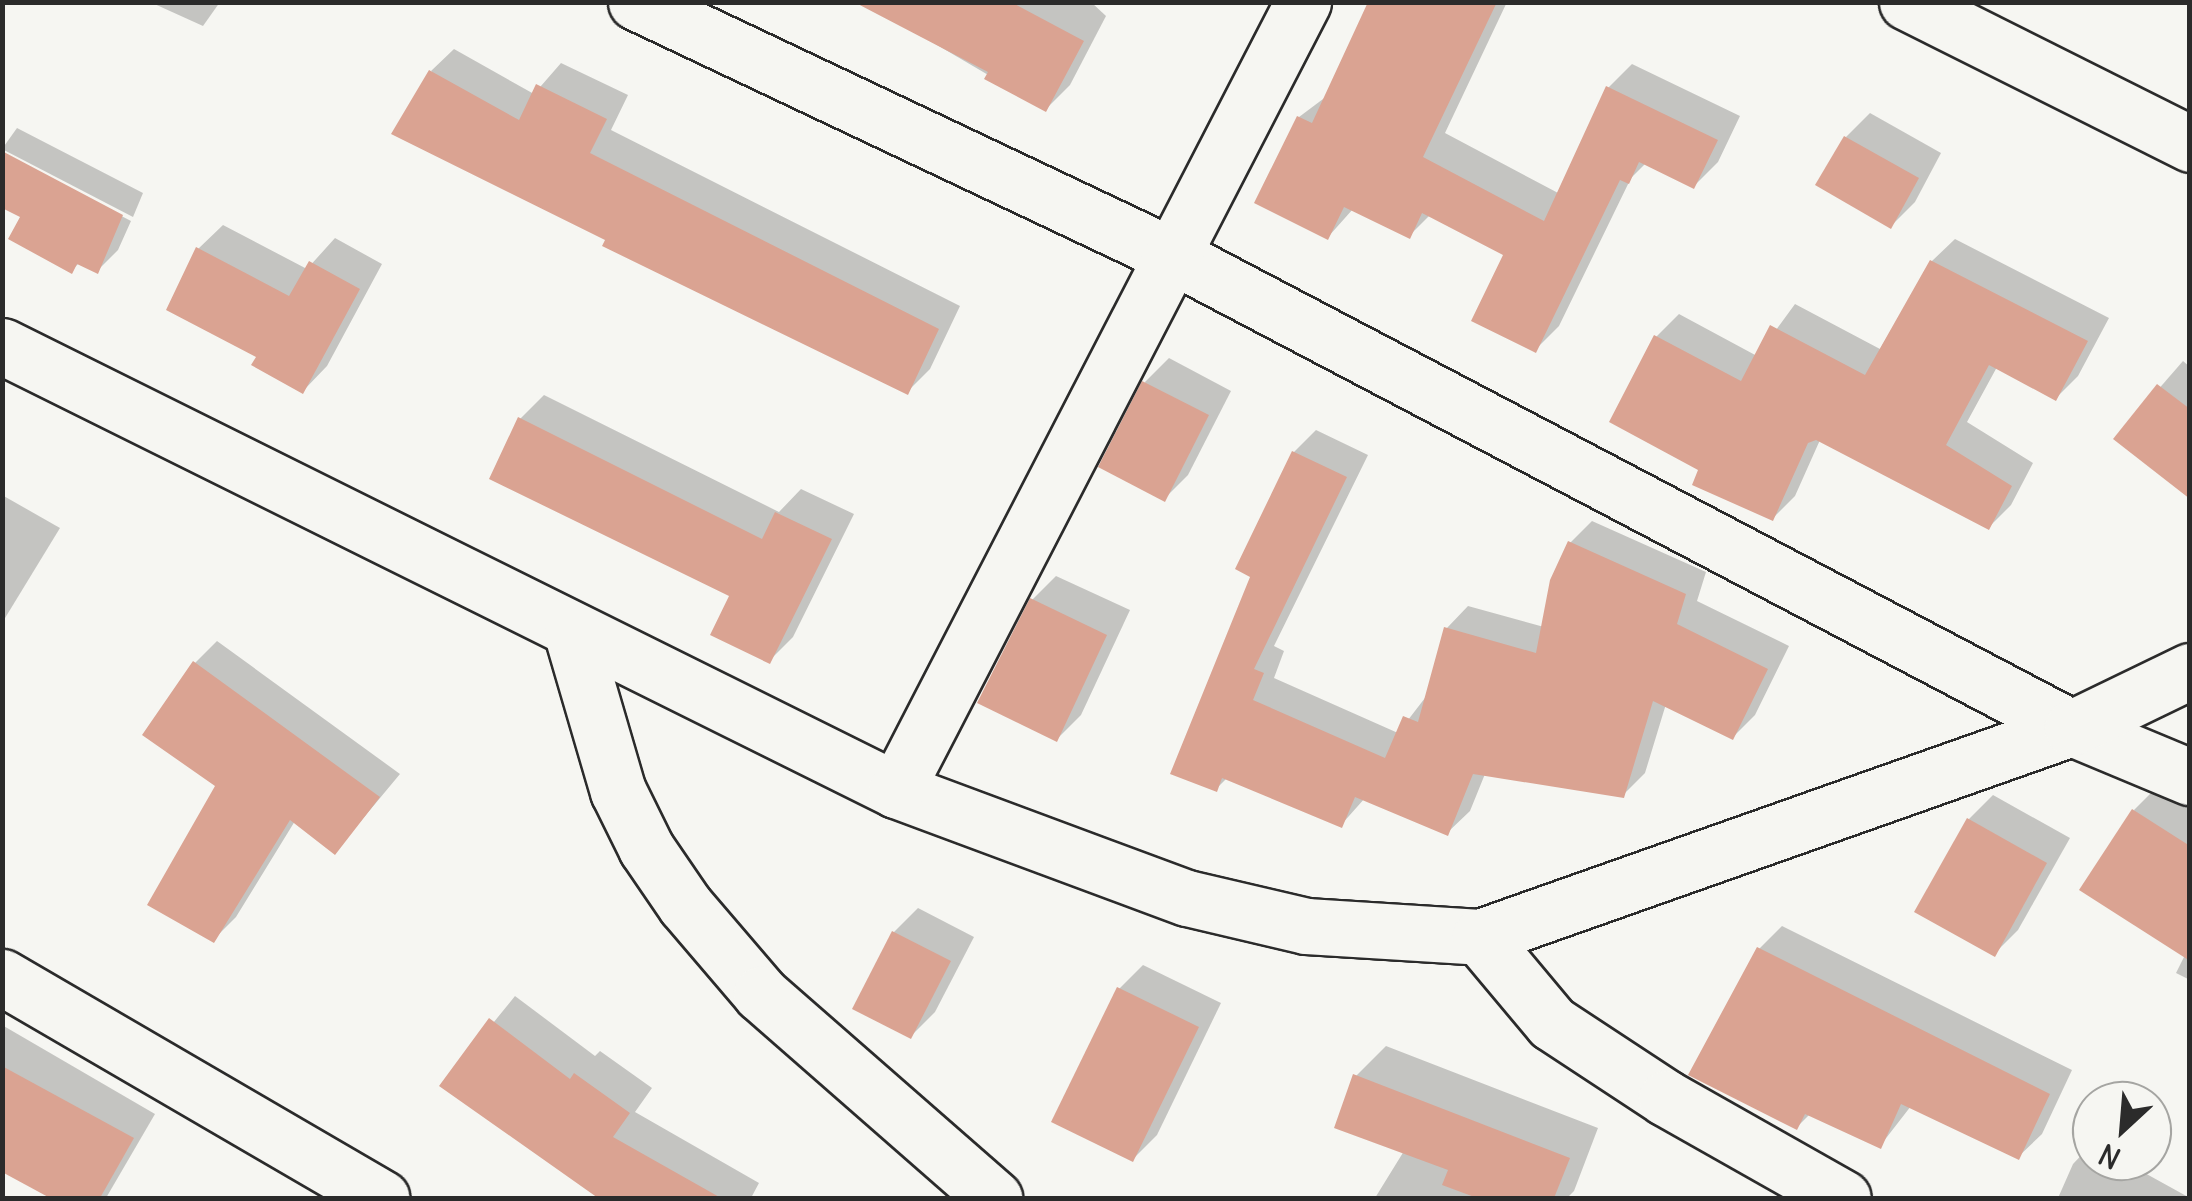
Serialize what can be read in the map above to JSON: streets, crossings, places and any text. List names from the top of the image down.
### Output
{
  "north": "bottom left"
}
